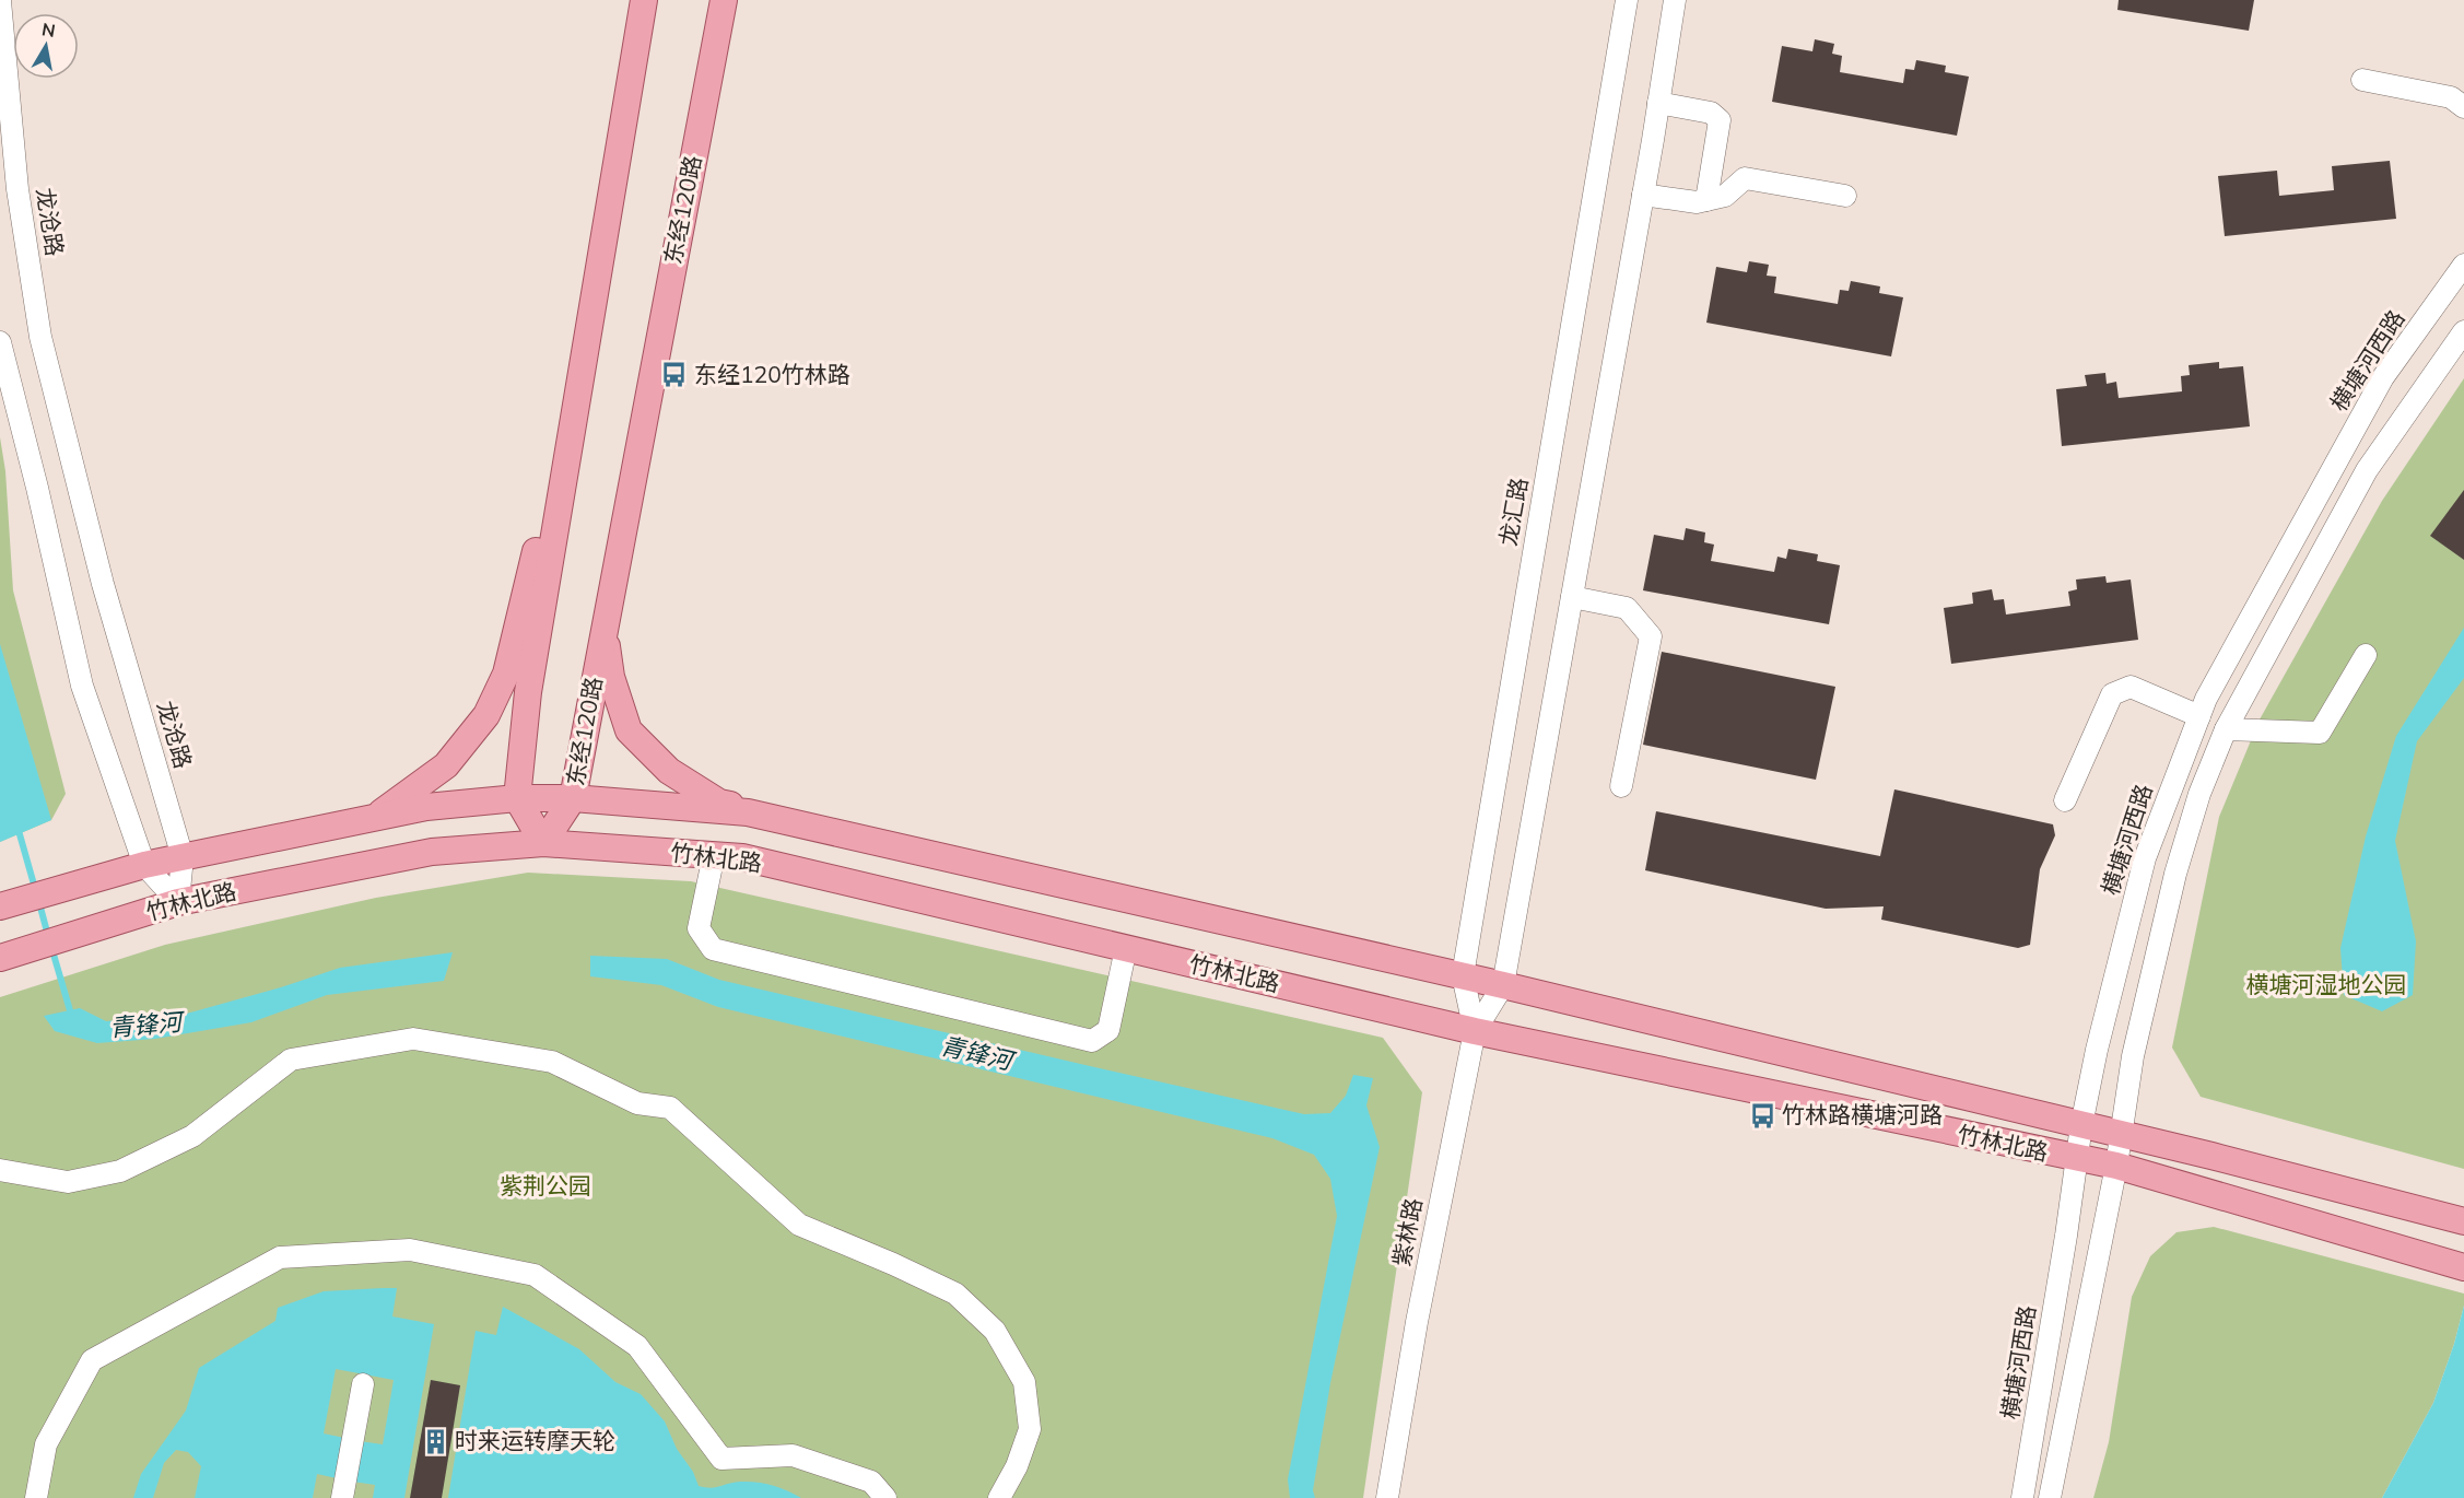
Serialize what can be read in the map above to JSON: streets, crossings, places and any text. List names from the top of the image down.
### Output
{
  "streets": {
    "main road": ["东经120路", "竹林北路"],
    "street": [
      "龙沧路",
      "横塘河西路",
      "龙汇路",
      "紫林路"
    ]
  },
  "crossings": [
    ["东经120路", "竹林北路"],
    ["龙沧路", "竹林北路"],
    ["横塘河西路", "竹林北路"],
    ["龙汇路", "竹林北路"],
    ["龙汇路", "紫林路"],
    ["竹林北路", "紫林路"]
  ],
  "water": ["青锋河"],
  "parks": ["横塘河湿地公园", "紫荆公园"],
  "places": {
    "bus stop": ["东经120竹林路", "竹林路横塘河路"],
    "building": ["时来运转摩天轮"]
  },
  "north": "top"
}
